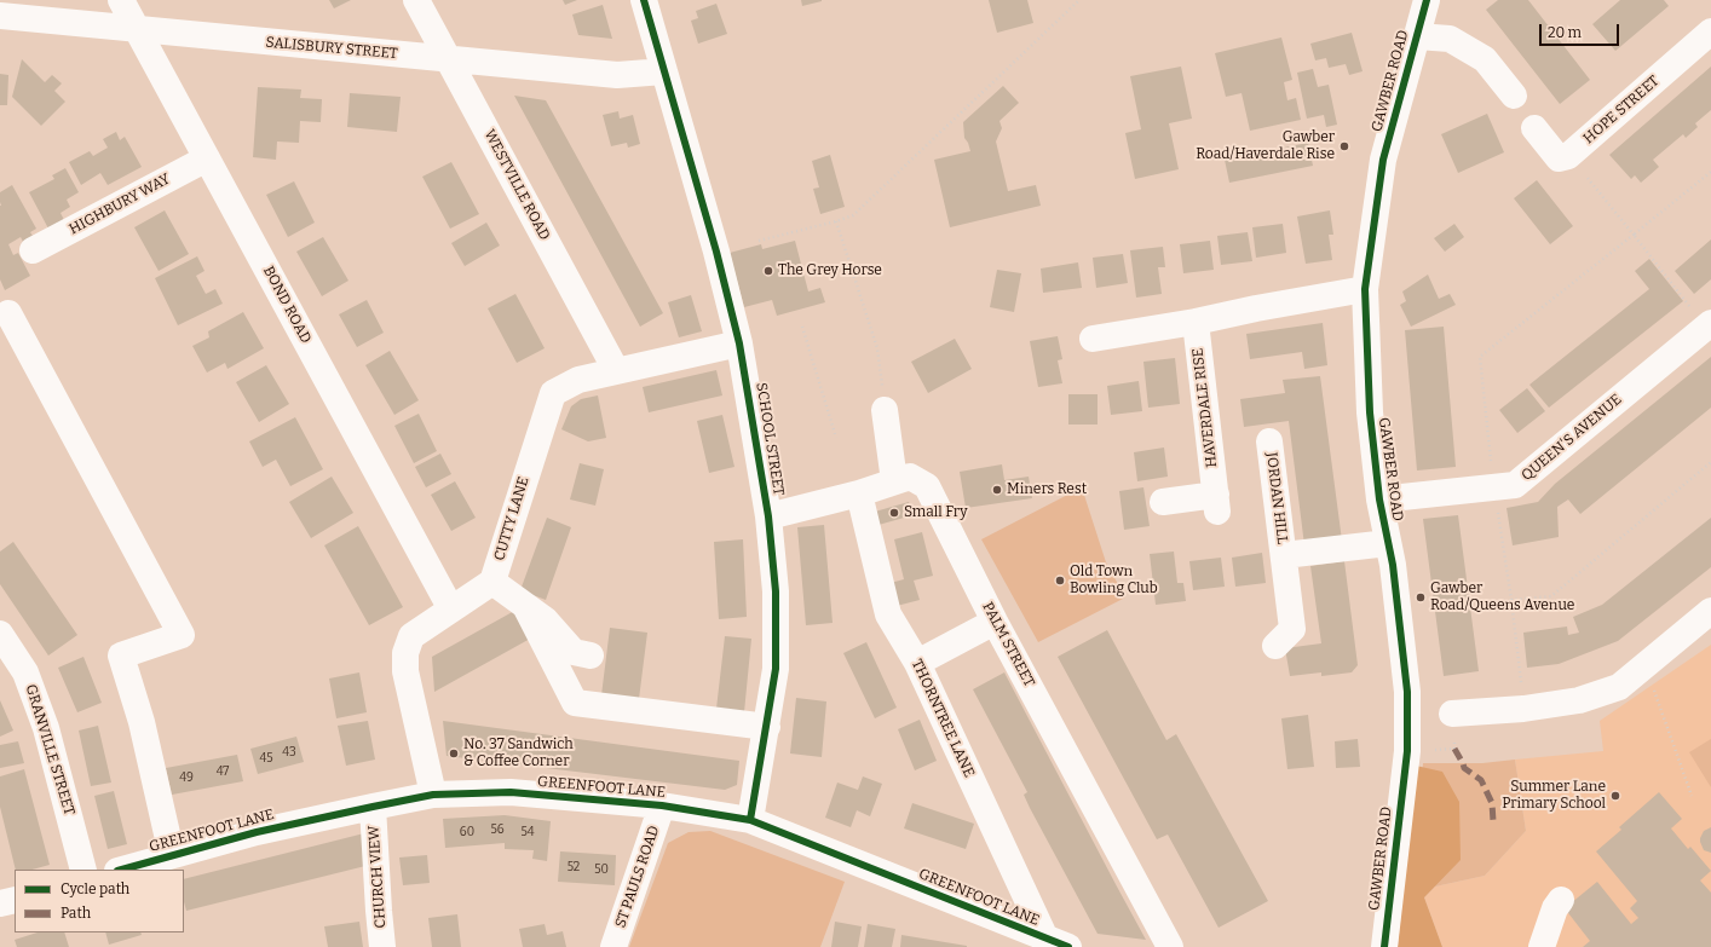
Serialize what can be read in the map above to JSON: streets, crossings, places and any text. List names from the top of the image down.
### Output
{
  "streets": {
    "street": [
      "SALISBURY STREET",
      "GAWBER ROAD",
      "HOPE STREET",
      "WESTVILLE ROAD",
      "HIGHBURY WAY",
      "BOND ROAD",
      "HAVERDALE RISE",
      "QUEEN'S AVENUE",
      "SCHOOL STREET",
      "JORDAN HILL",
      "CUTTY LANE",
      "PALM STREET",
      "THORNTREE LANE",
      "GRANVILLE STREET",
      "GREENFOOT LANE",
      "CHURCH VIEW",
      "ST PAULS ROAD"
    ]
  },
  "crossings": [
    ["SALISBURY STREET", "WESTVILLE ROAD"],
    ["SALISBURY STREET", "BOND ROAD"],
    ["SALISBURY STREET", "SCHOOL STREET"],
    ["GAWBER ROAD", "QUEEN'S AVENUE"],
    ["GAWBER ROAD", "JORDAN HILL"],
    ["WESTVILLE ROAD", "CUTTY LANE"],
    ["HIGHBURY WAY", "BOND ROAD"],
    ["SCHOOL STREET", "CUTTY LANE"],
    ["SCHOOL STREET", "PALM STREET"],
    ["SCHOOL STREET", "GREENFOOT LANE"],
    ["PALM STREET", "THORNTREE LANE"],
    ["THORNTREE LANE", "GREENFOOT LANE"],
    ["GREENFOOT LANE", "CHURCH VIEW"],
    ["GREENFOOT LANE", "ST PAULS ROAD"]
  ],
  "places": [
    "Gawber Road/Haverdale Rise",
    "The Grey Horse",
    "Miners Rest",
    "Small Fry",
    "Old Town Bowling Club",
    "Gawber Road/Queens Avenue",
    "No. 37 Sandwich & Coffee Corner",
    "Summer Lane Primary School"
  ],
  "house_numbers": [
    "43",
    "45",
    "47",
    "49",
    "56",
    "60",
    "54",
    "52",
    "50"
  ],
  "legend": ["Cycle path", "Path"],
  "scale_bar": "20 m"
}
